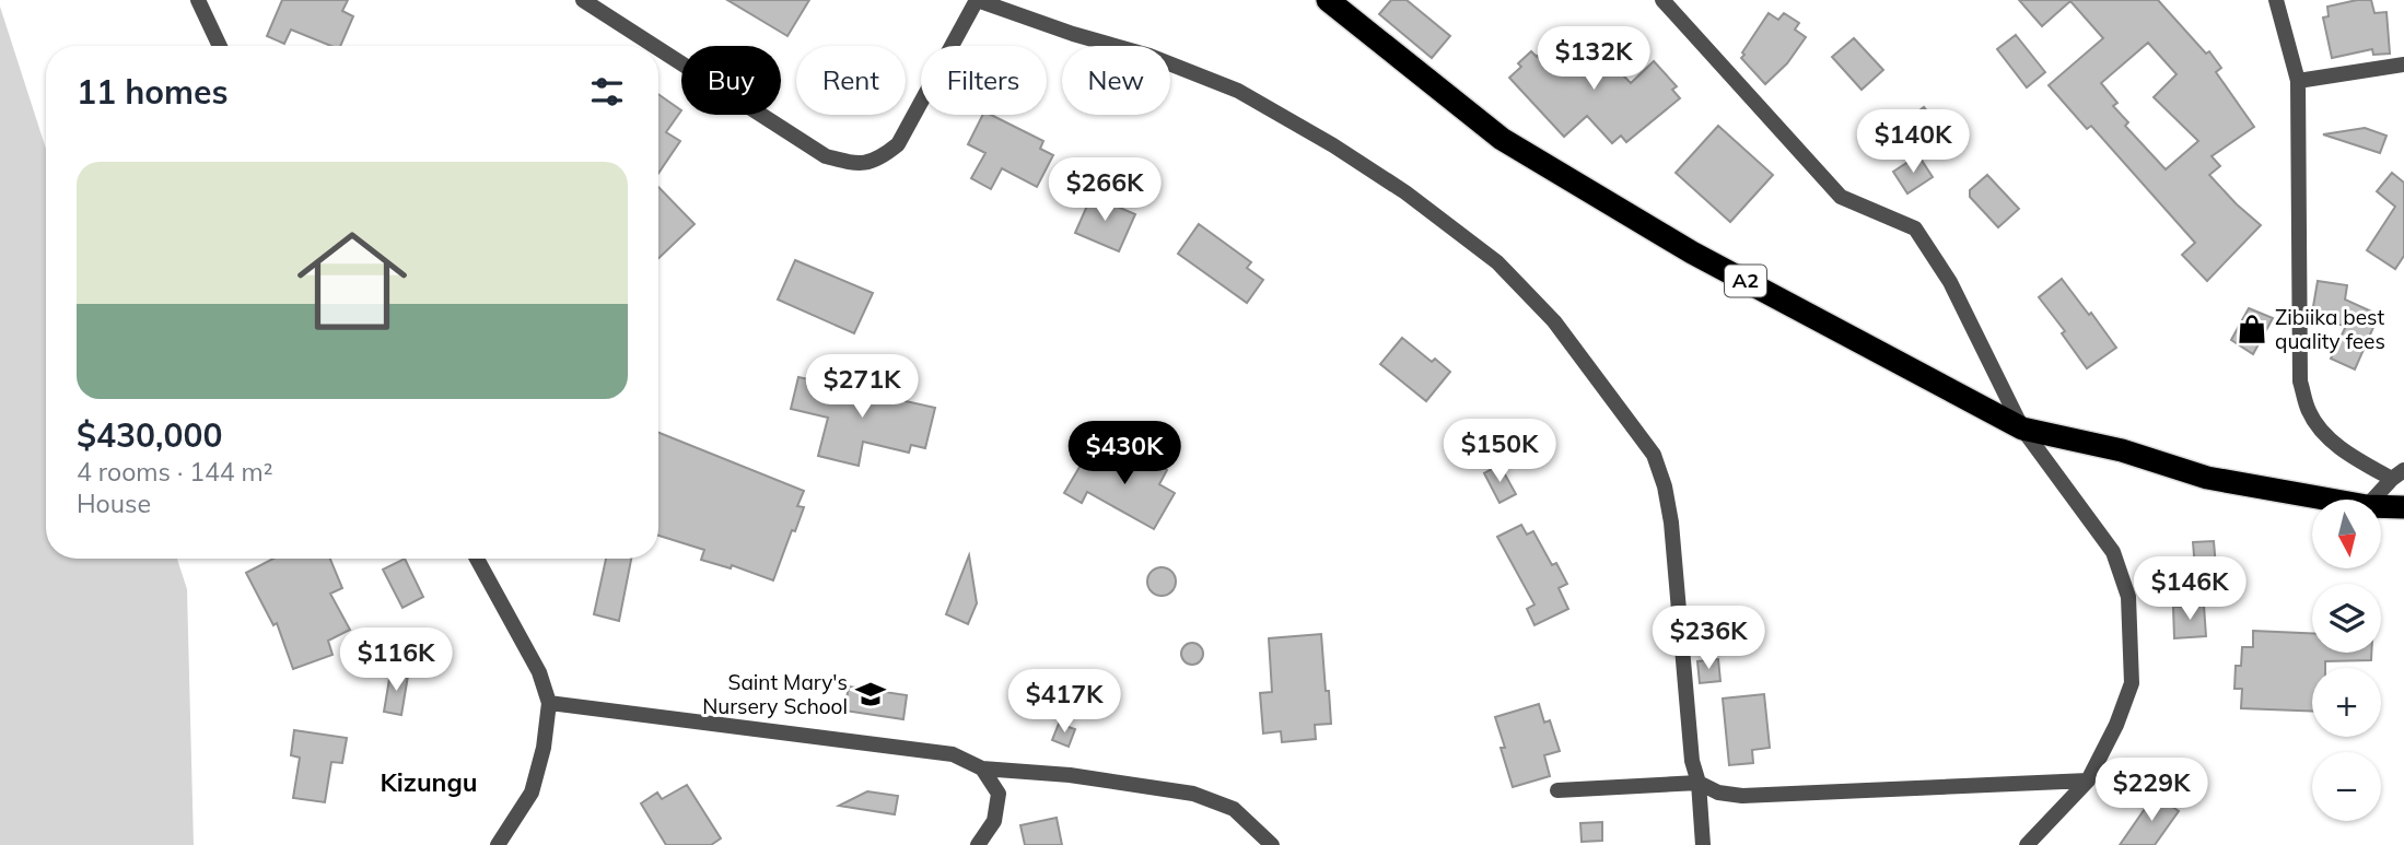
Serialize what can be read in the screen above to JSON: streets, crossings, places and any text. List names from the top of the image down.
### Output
{
  "streets": {
    "highway": ["A2"]
  },
  "districts": ["Kizungu"],
  "places": {
    "shop": ["Zibiika best quality fees"],
    "school or university": ["Saint Mary's Nursery School"]
  },
  "north": "bottom",
  "page": {
    "price": [
      "$132K",
      "$140K",
      "$266K",
      "$271K",
      "$150K",
      "$430K",
      "$146K",
      "$236K",
      "$116K",
      "$417K",
      "$229K"
    ],
    "chip": [
      "Buy",
      "Rent",
      "Filters",
      "New"
    ],
    "heading": "11 homes",
    "list": [
      {
        "name": "$430,000",
        "note": "4 rooms · 144 m² · House"
      }
    ],
    "map_buttons": ["+", "−"]
  }
}
